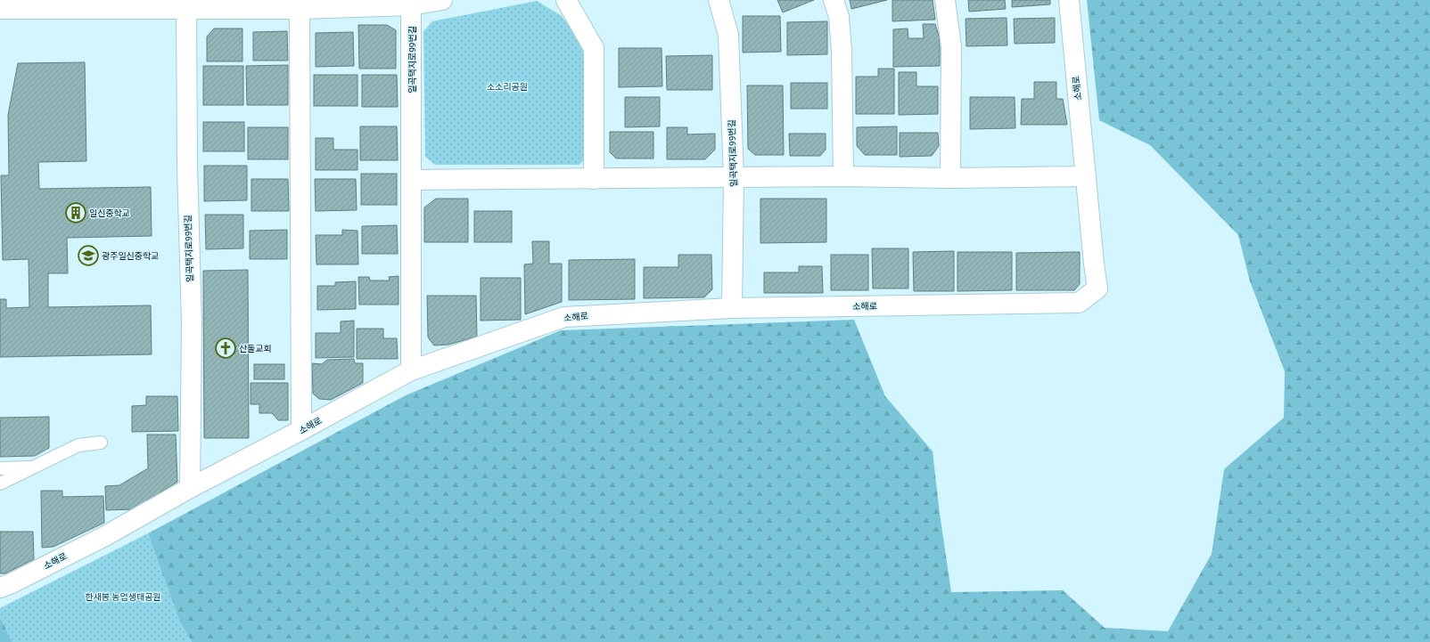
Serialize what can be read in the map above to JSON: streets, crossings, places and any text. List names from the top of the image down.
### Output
{
  "streets": {
    "street": ["일곡택지로99번길", "소해로"]
  },
  "crossings": [
    ["일곡택지로99번길", "소해로"]
  ],
  "parks": ["소소리공원", "한새봉 농업생태공원"],
  "places": {
    "building": ["일신중학교"],
    "school or university": ["광주일신중학교"],
    "church": ["산돌교회"]
  }
}
